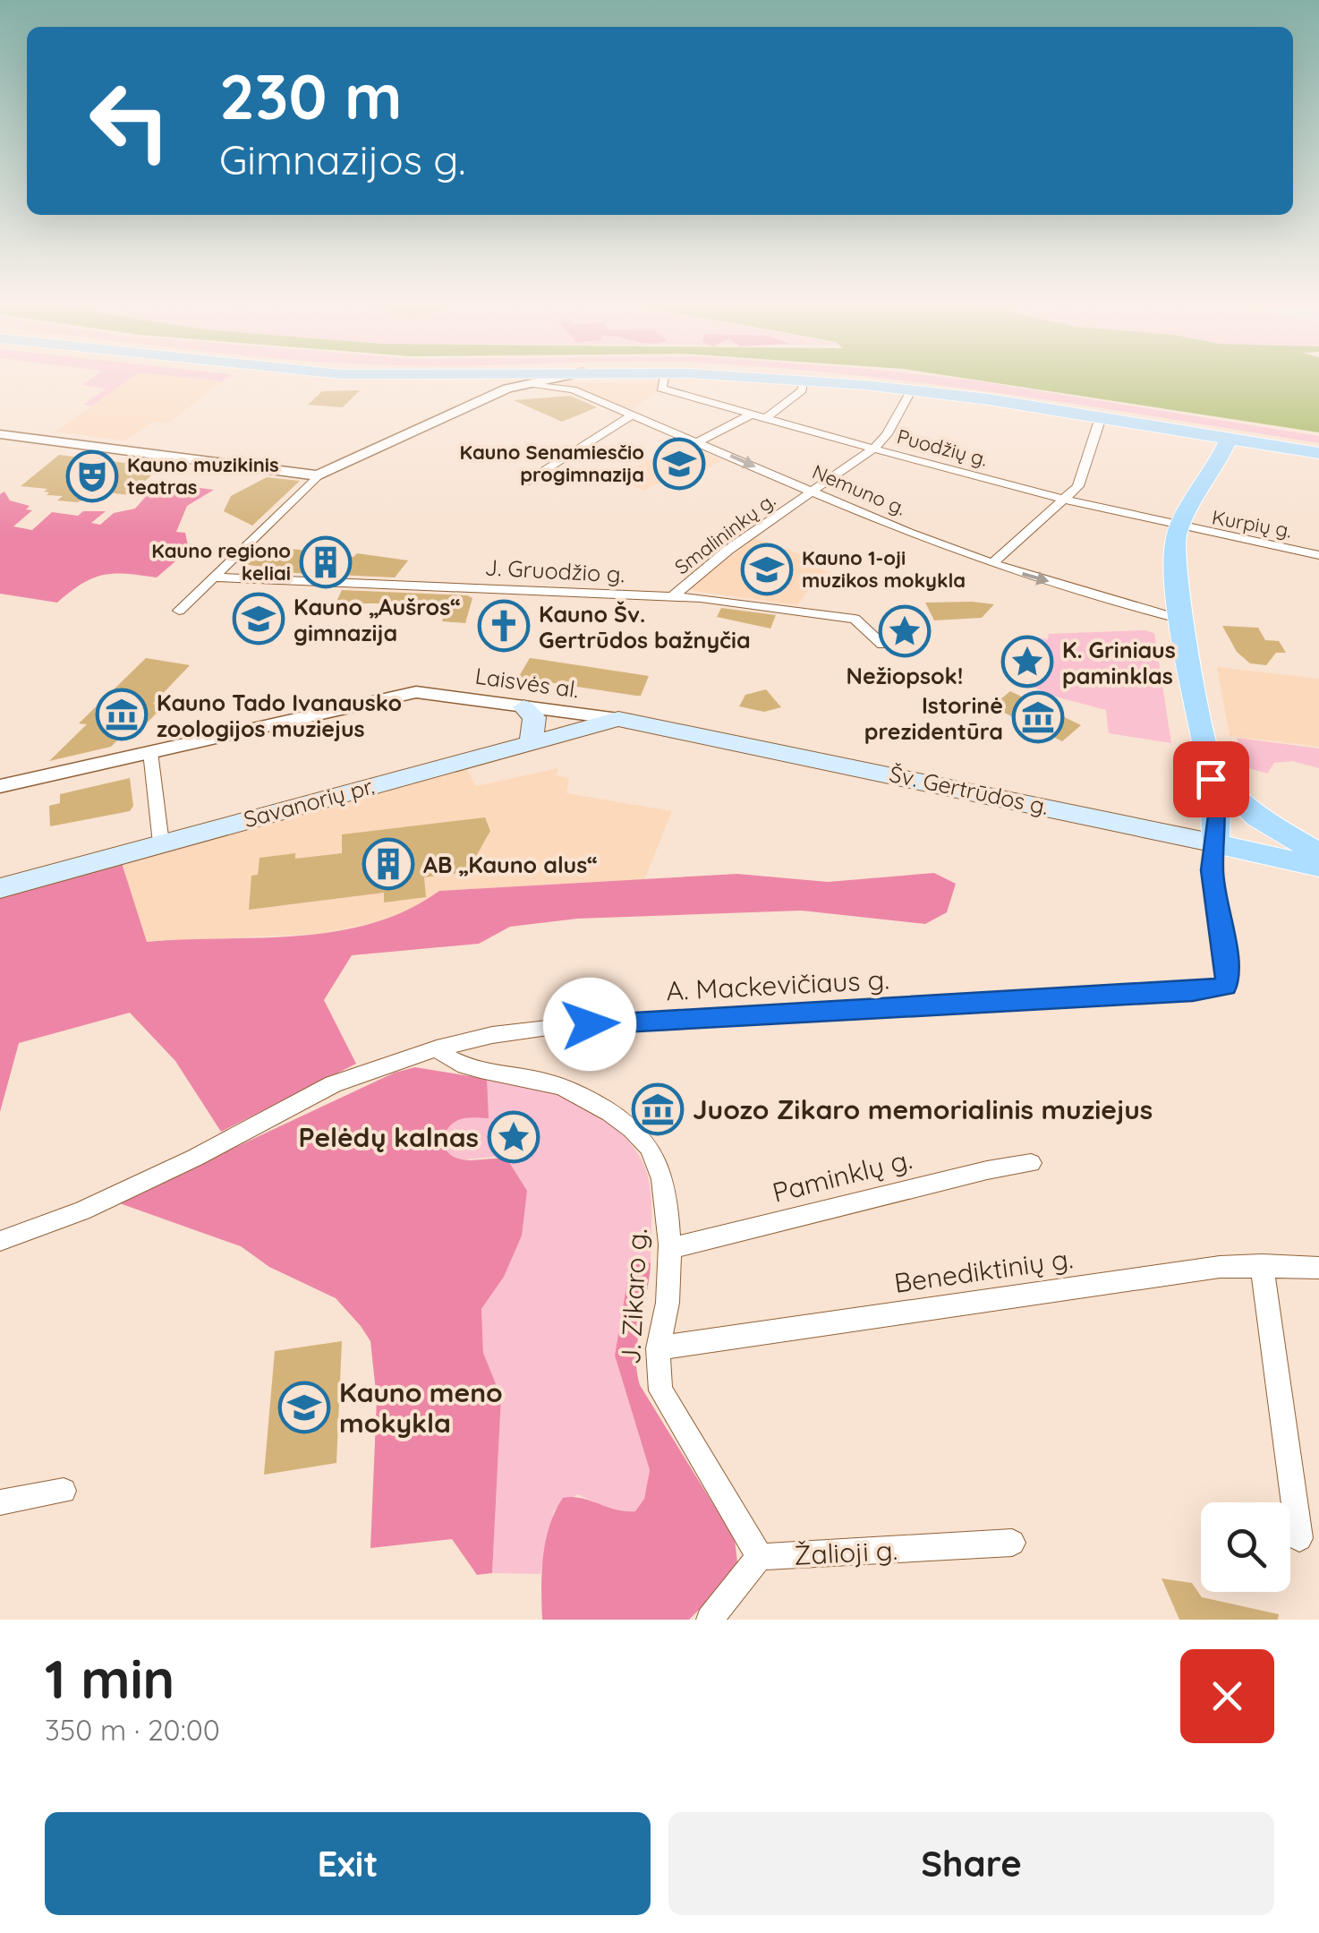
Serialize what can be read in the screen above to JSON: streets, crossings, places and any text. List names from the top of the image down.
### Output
{
  "streets": {
    "main road": ["Šv. Gertrūdos g.", "Savanorių pr."],
    "street": [
      "Puodžių g.",
      "Nemuno g.",
      "Kurpių g.",
      "Smalininkų g.",
      "J. Gruodžio g.",
      "Laisvės al.",
      "A. Mackevičiaus g.",
      "Paminklų g.",
      "Benediktinių g.",
      "J. Zikaro g.",
      "Žalioji g."
    ]
  },
  "crossings": [
    ["Puodžių g.", "Kurpių g."],
    ["Puodžių g.", "Smalininkų g."],
    ["Nemuno g.", "Smalininkų g."],
    ["Smalininkų g.", "J. Gruodžio g."],
    ["Laisvės al.", "Šv. Gertrūdos g."],
    ["Laisvės al.", "Savanorių pr."],
    ["Šv. Gertrūdos g.", "Savanorių pr."],
    ["Šv. Gertrūdos g.", "A. Mackevičiaus g."],
    ["A. Mackevičiaus g.", "J. Zikaro g."],
    ["Paminklų g.", "J. Zikaro g."],
    ["Benediktinių g.", "J. Zikaro g."],
    ["J. Zikaro g.", "Žalioji g."]
  ],
  "one_way": ["Nemuno g."],
  "places": {
    "school or university": [
      "Kauno Senamiesčio progimnazija",
      "Kauno 1-oji muzikos mokykla",
      "Kauno „Aušros“ gimnazija",
      "Kauno meno mokykla"
    ],
    "theatre": ["Kauno muzikinis teatras"],
    "building": ["Kauno regiono keliai", "AB „Kauno alus“"],
    "church": ["Kauno Šv. Gertrūdos bažnyčia"],
    "place": ["Nežiopsok!", "K. Griniaus paminklas", "Pelėdų kalnas"],
    "museum": ["Kauno Tado Ivanausko zoologijos muziejus", "Istorinė prezidentūra", "Juozo Zikaro memorialinis muziejus"]
  },
  "page": {
    "turn": ["230 m", "Gimnazijos g."],
    "heading": ["1 min", "350 m · 20:00"],
    "buttons": ["Exit", "Share"]
  }
}
